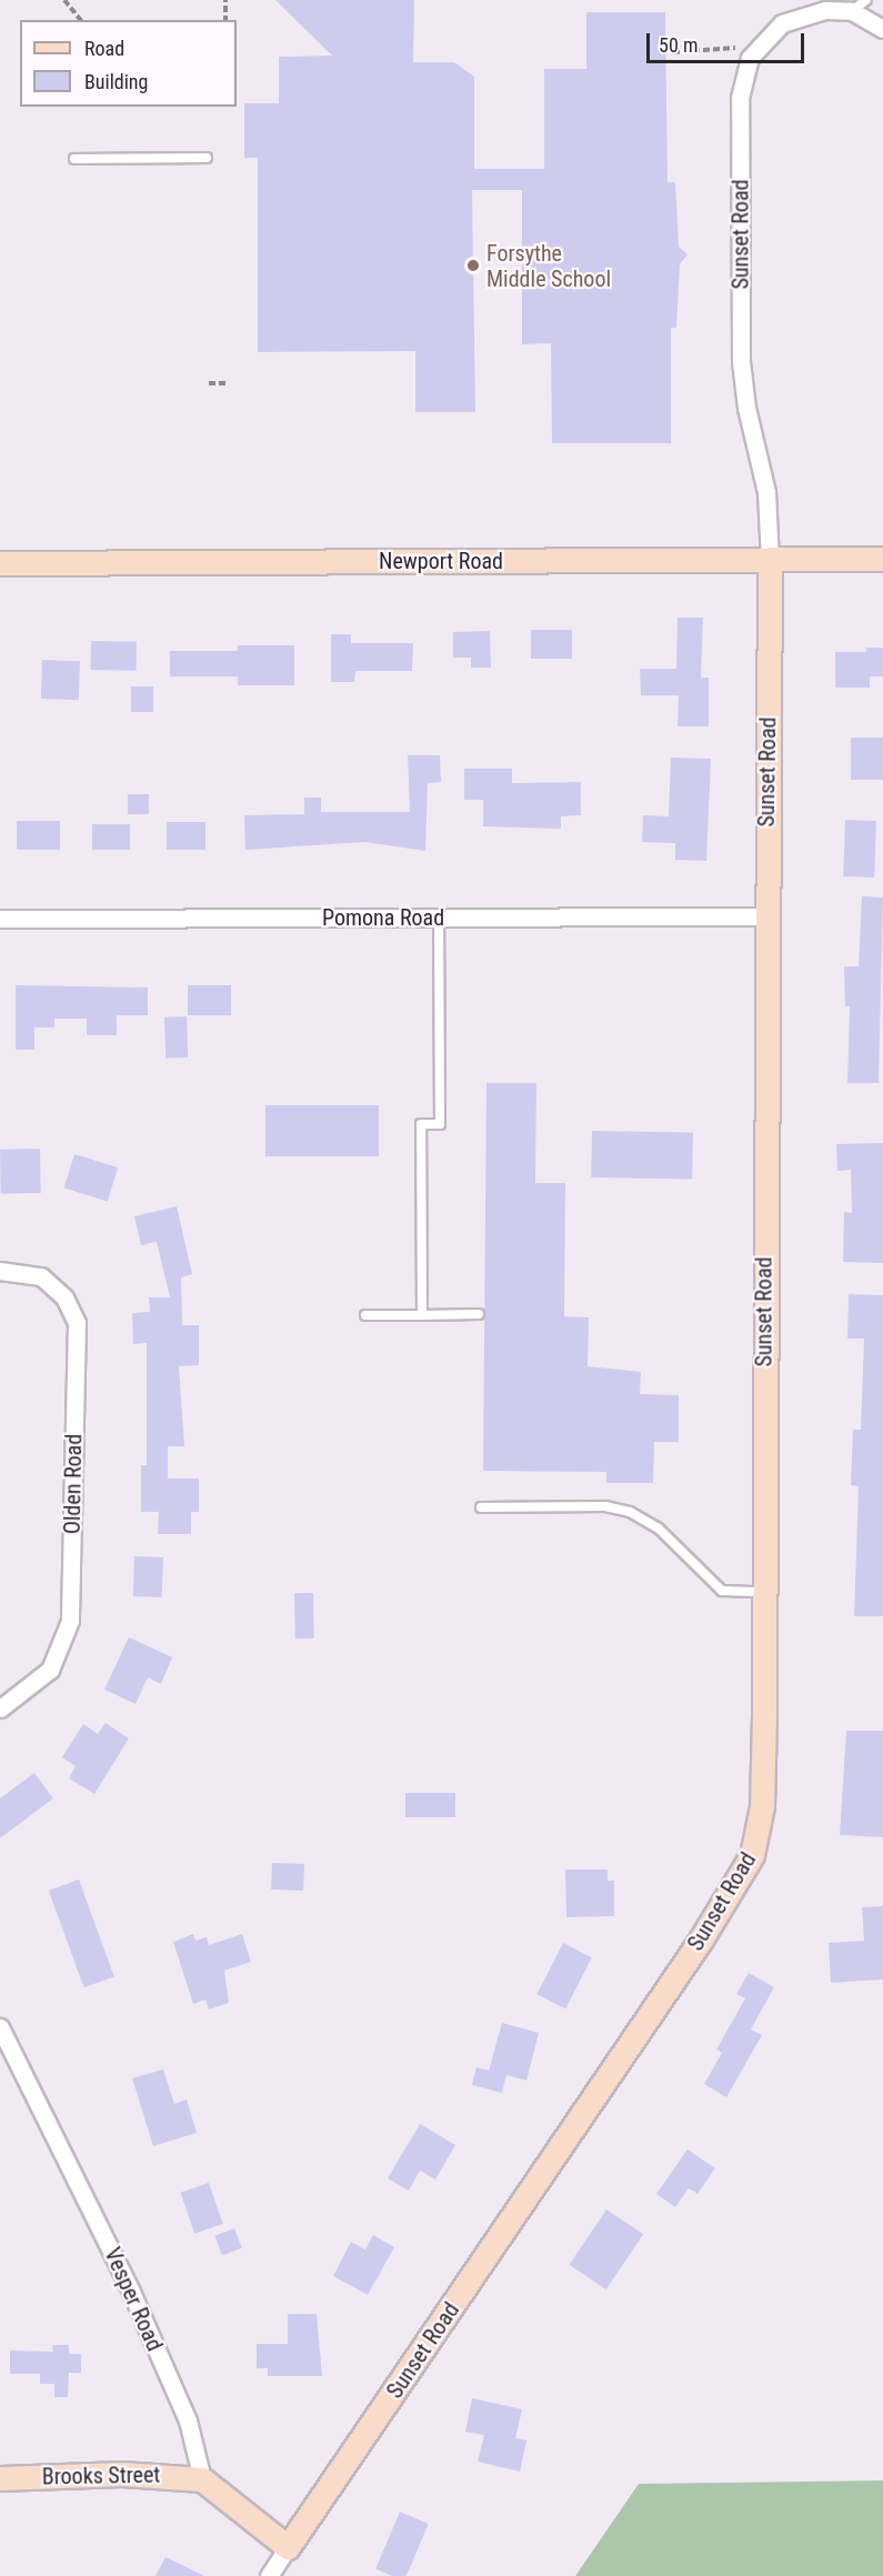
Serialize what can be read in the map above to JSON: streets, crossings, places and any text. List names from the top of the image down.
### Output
{
  "streets": {
    "street": [
      "Sunset Road",
      "Newport Road",
      "Pomona Road",
      "Olden Road",
      "Vesper Road",
      "Brooks Street"
    ]
  },
  "crossings": [
    ["Sunset Road", "Newport Road"],
    ["Sunset Road", "Pomona Road"],
    ["Vesper Road", "Brooks Street"]
  ],
  "places": ["Forsythe Middle School"],
  "legend": ["Road", "Building"],
  "scale_bar": "50 m"
}
